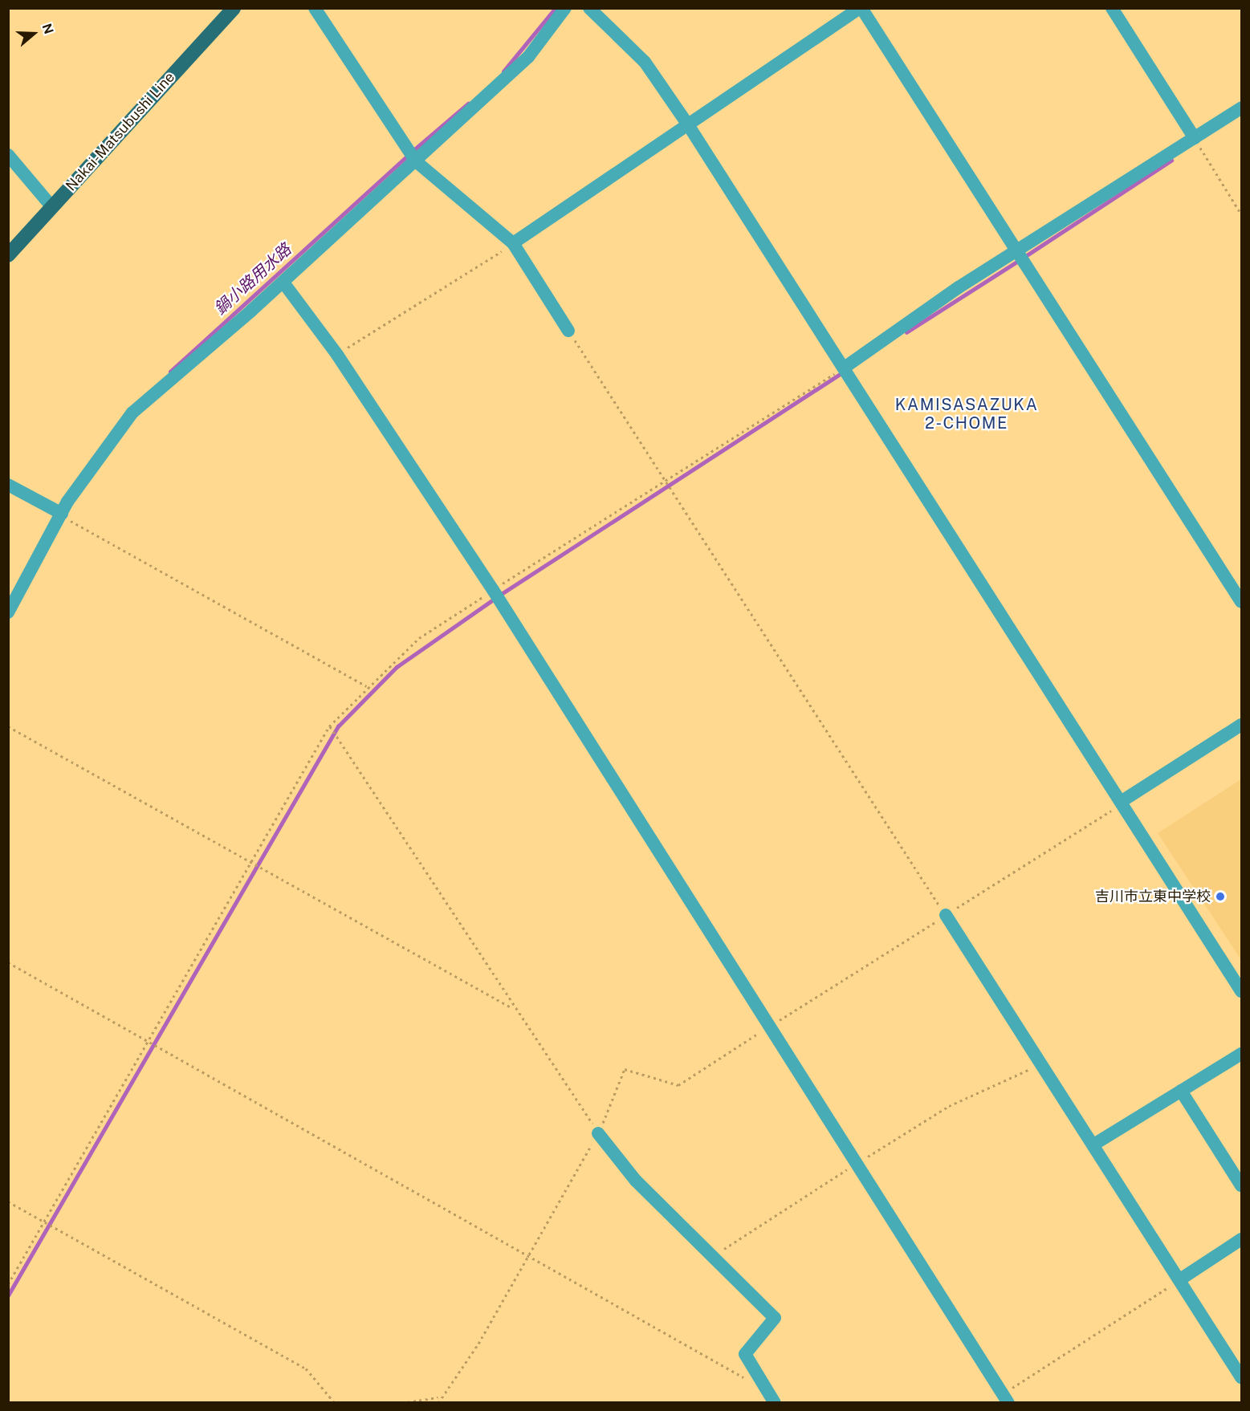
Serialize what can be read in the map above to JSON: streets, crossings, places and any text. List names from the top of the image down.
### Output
{
  "streets": {
    "main road": ["Nakai-Matsubushi Line"]
  },
  "districts": ["KAMISASAZUKA 2-CHOME"],
  "water": ["鍋小路用水路"],
  "places": ["吉川市立東中学校"],
  "north": "right"
}
